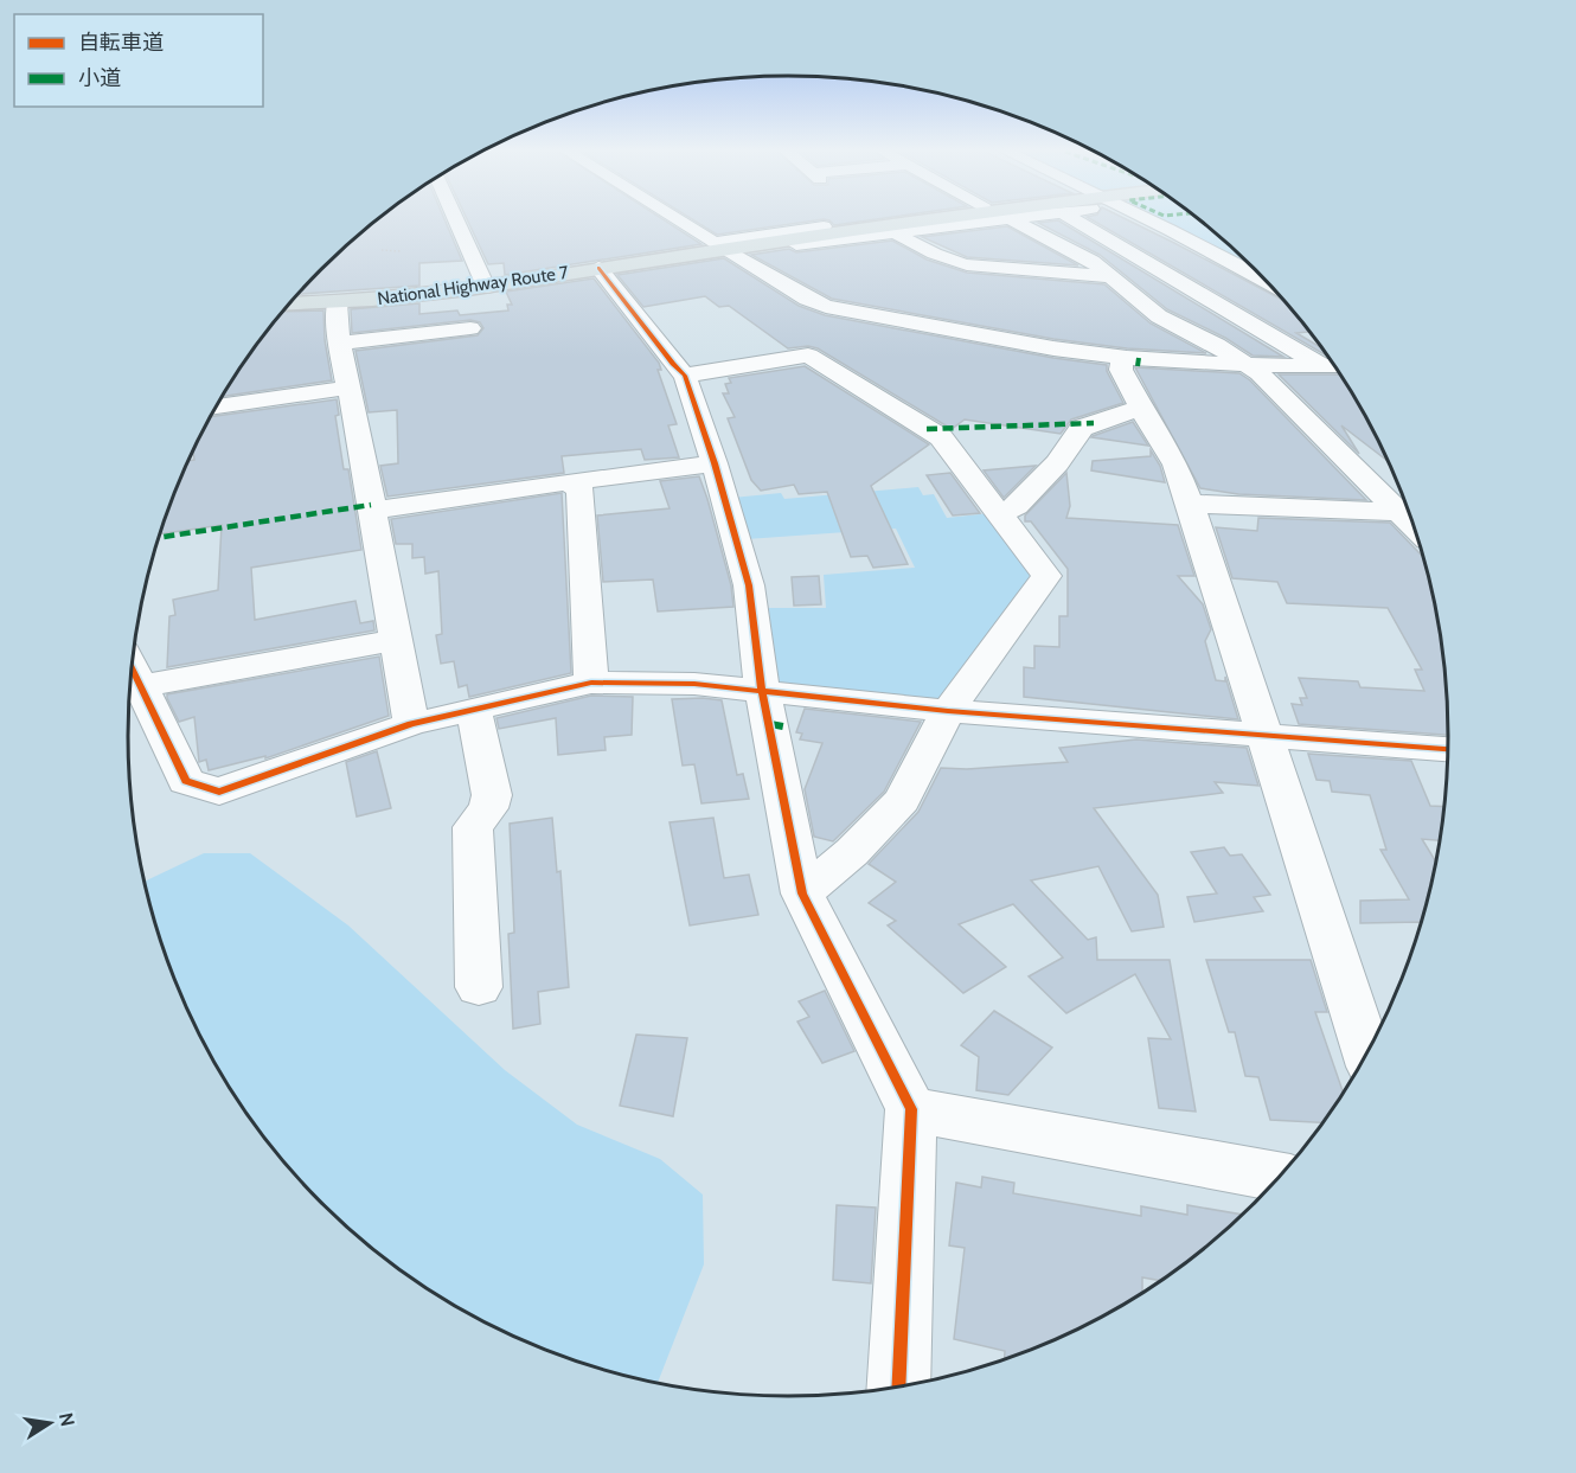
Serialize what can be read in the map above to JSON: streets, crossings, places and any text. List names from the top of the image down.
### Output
{
  "streets": {
    "highway": ["National Highway Route 7"]
  },
  "legend": ["自転車道", "小道"],
  "north": "right"
}
